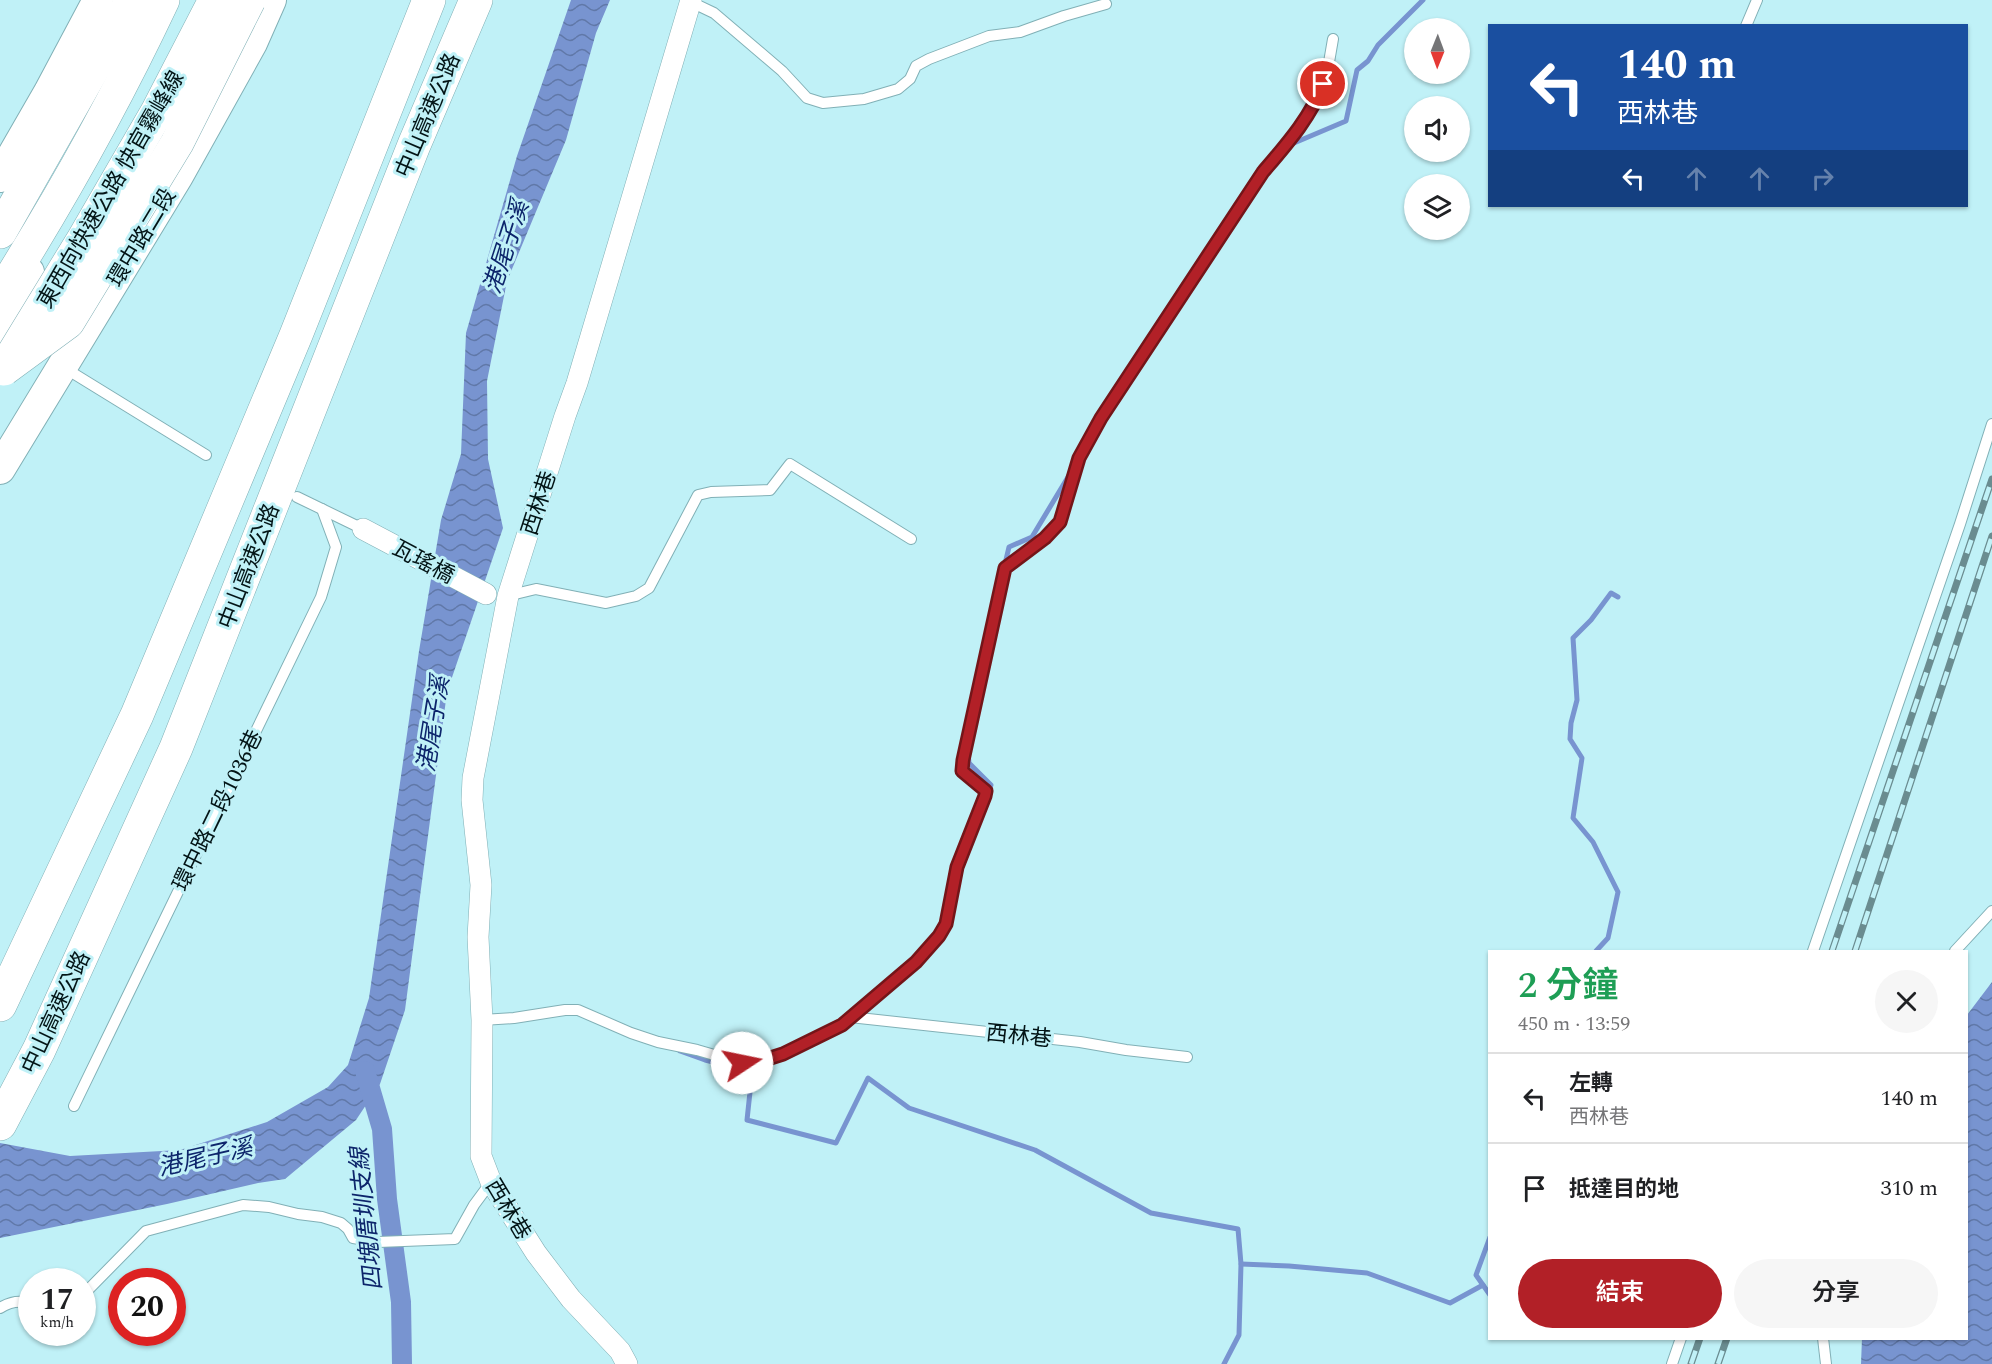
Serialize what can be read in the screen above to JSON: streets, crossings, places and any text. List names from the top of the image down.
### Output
{
  "streets": {
    "highway": ["中山高速公路", "東西向快速公路 快官霧峰線"],
    "street": ["環中路二段", "西林巷", "瓦瑤橋"],
    "lane": ["環中路二段1036巷"]
  },
  "water": ["港尾子溪", "四塊厝圳支線"],
  "north": "bottom",
  "page": {
    "turn": ["140 m", "西林巷"],
    "heading": ["2 分鐘", "450 m · 13:59"],
    "list": [
      {
        "name": "左轉",
        "note": "西林巷",
        "value": "140 m"
      },
      {
        "name": "抵達目的地",
        "value": "310 m"
      }
    ],
    "buttons": ["結束", "分享"],
    "speed": "17 km/h",
    "limit": "20"
  }
}
